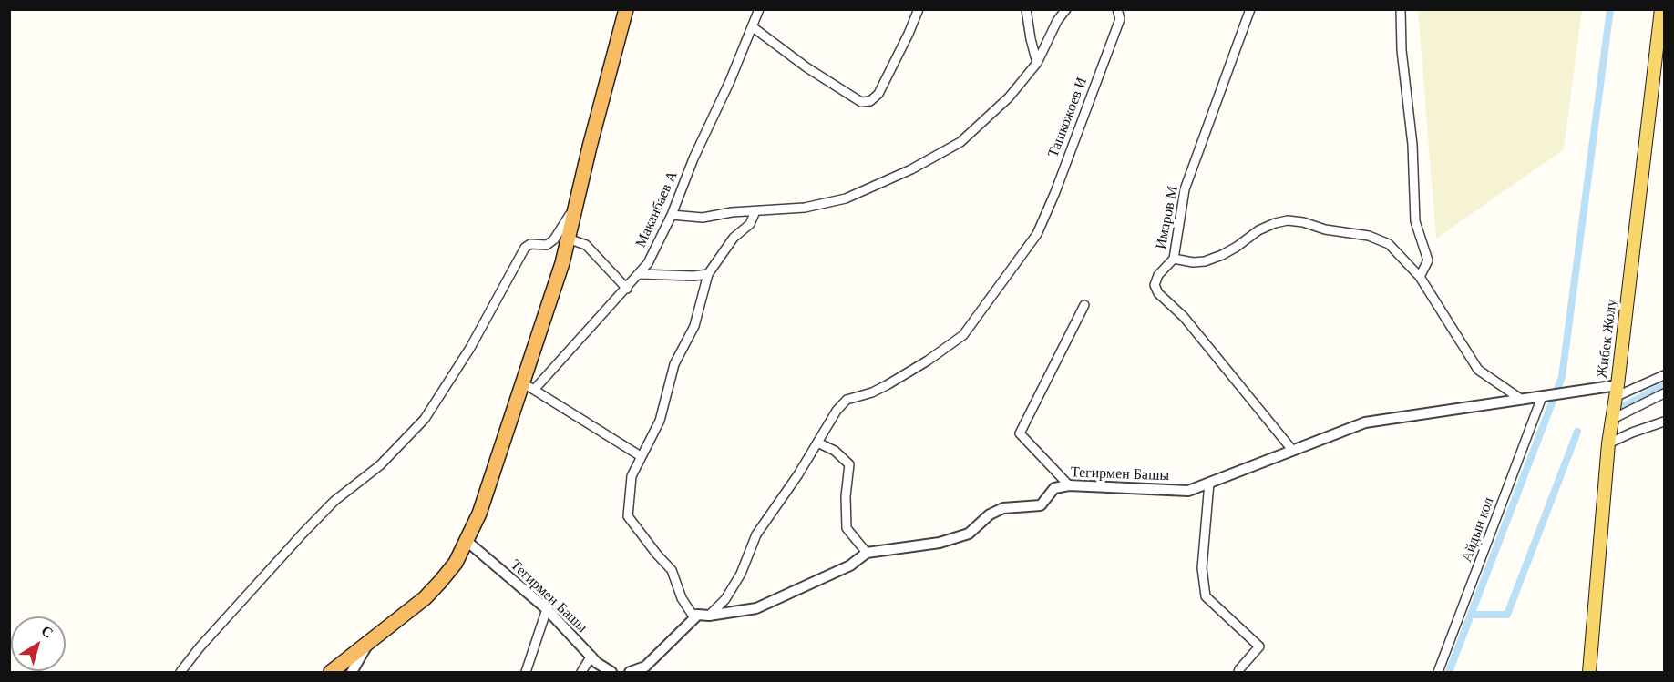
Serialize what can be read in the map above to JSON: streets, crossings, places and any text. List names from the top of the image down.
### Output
{
  "streets": {
    "main road": ["Жибек Жолу"],
    "street": [
      "Ташкожоев И",
      "Маканбаев А",
      "Имаров М",
      "Тегирмен Башы",
      "Айдын кол"
    ]
  },
  "crossings": [
    ["Ташкожоев И", "Тегирмен Башы"],
    ["Имаров М", "Тегирмен Башы"],
    ["Жибек Жолу", "Тегирмен Башы"],
    ["Тегирмен Башы", "Айдын кол"]
  ],
  "north": "top right"
}
